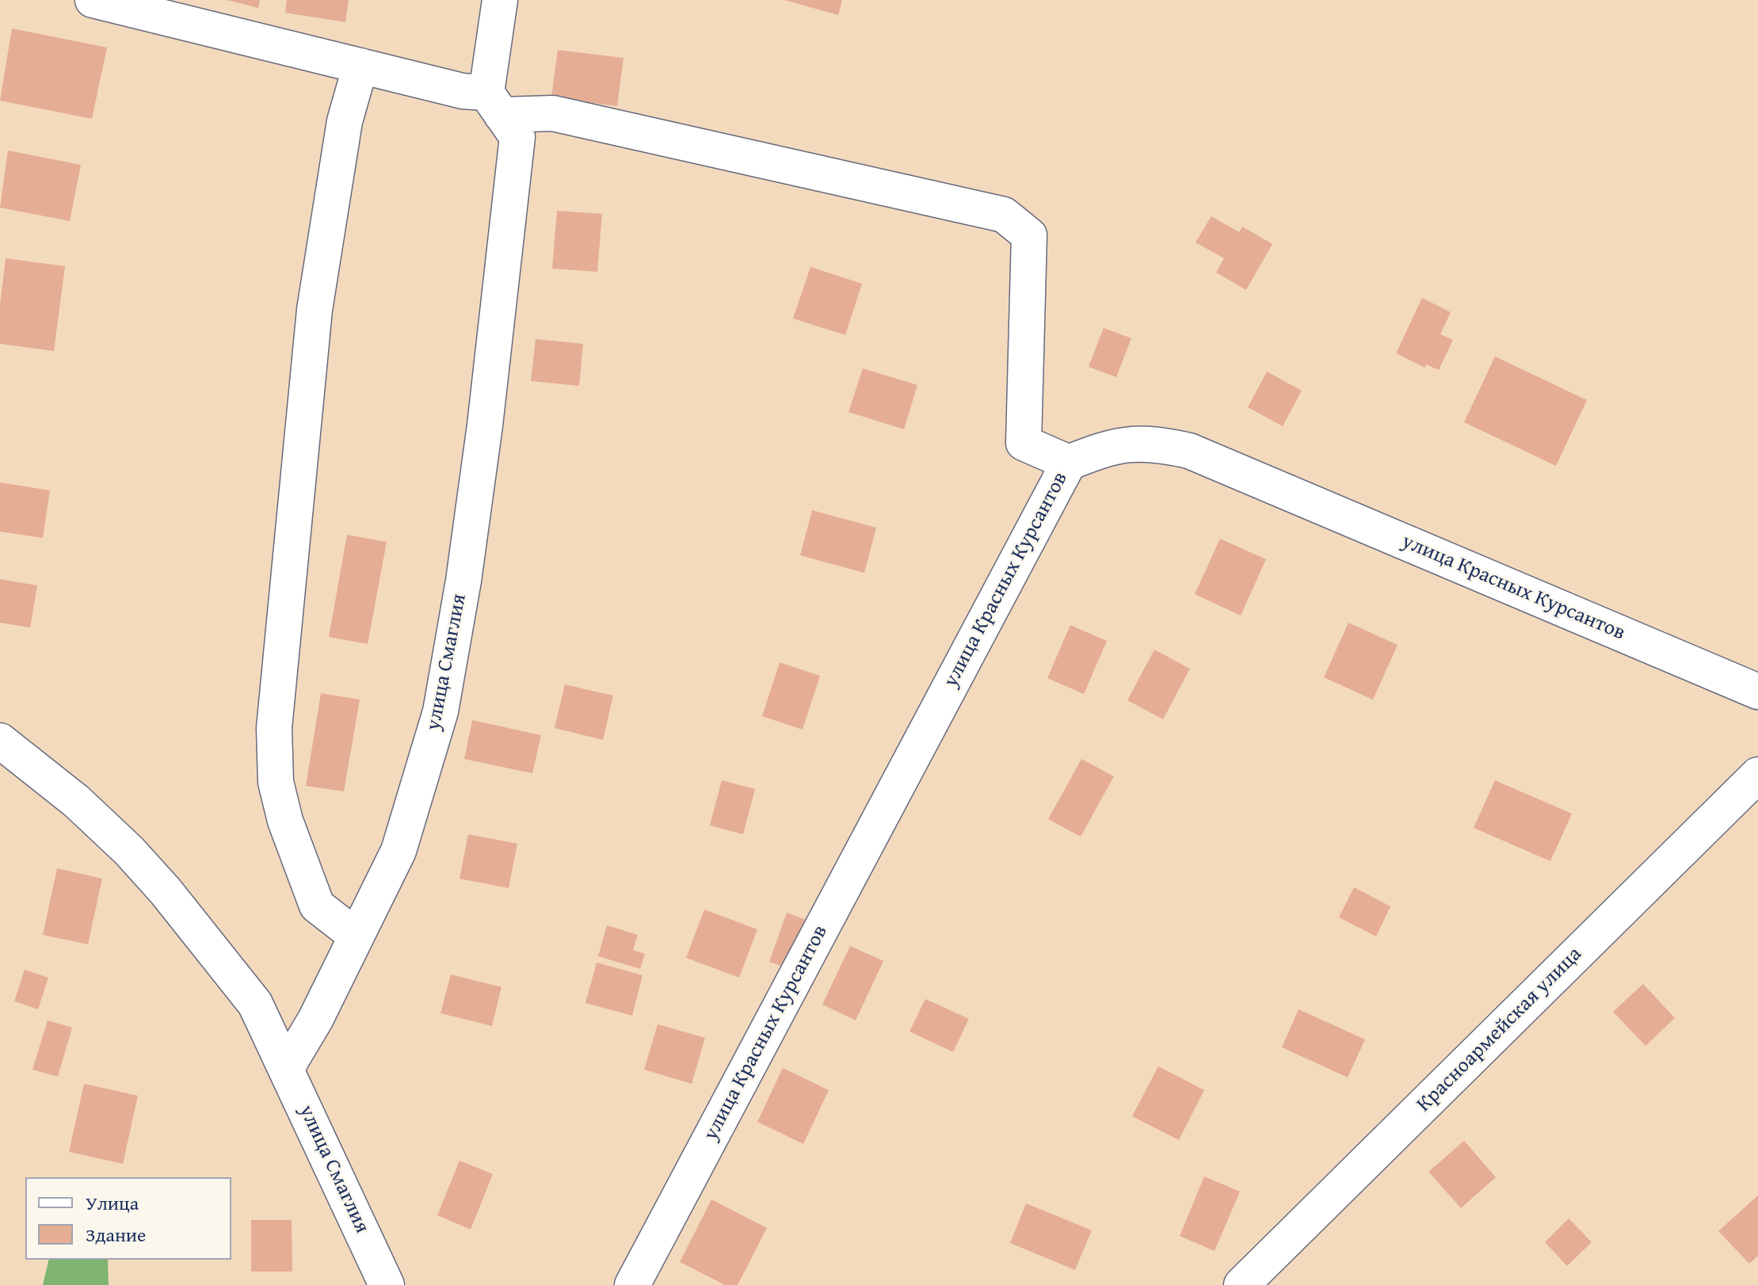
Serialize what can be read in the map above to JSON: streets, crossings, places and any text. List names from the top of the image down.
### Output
{
  "streets": {
    "street": ["улица Красных Курсантов", "улица Смаглия", "Красноармейская улица"]
  },
  "legend": ["Улица", "Здание"]
}
